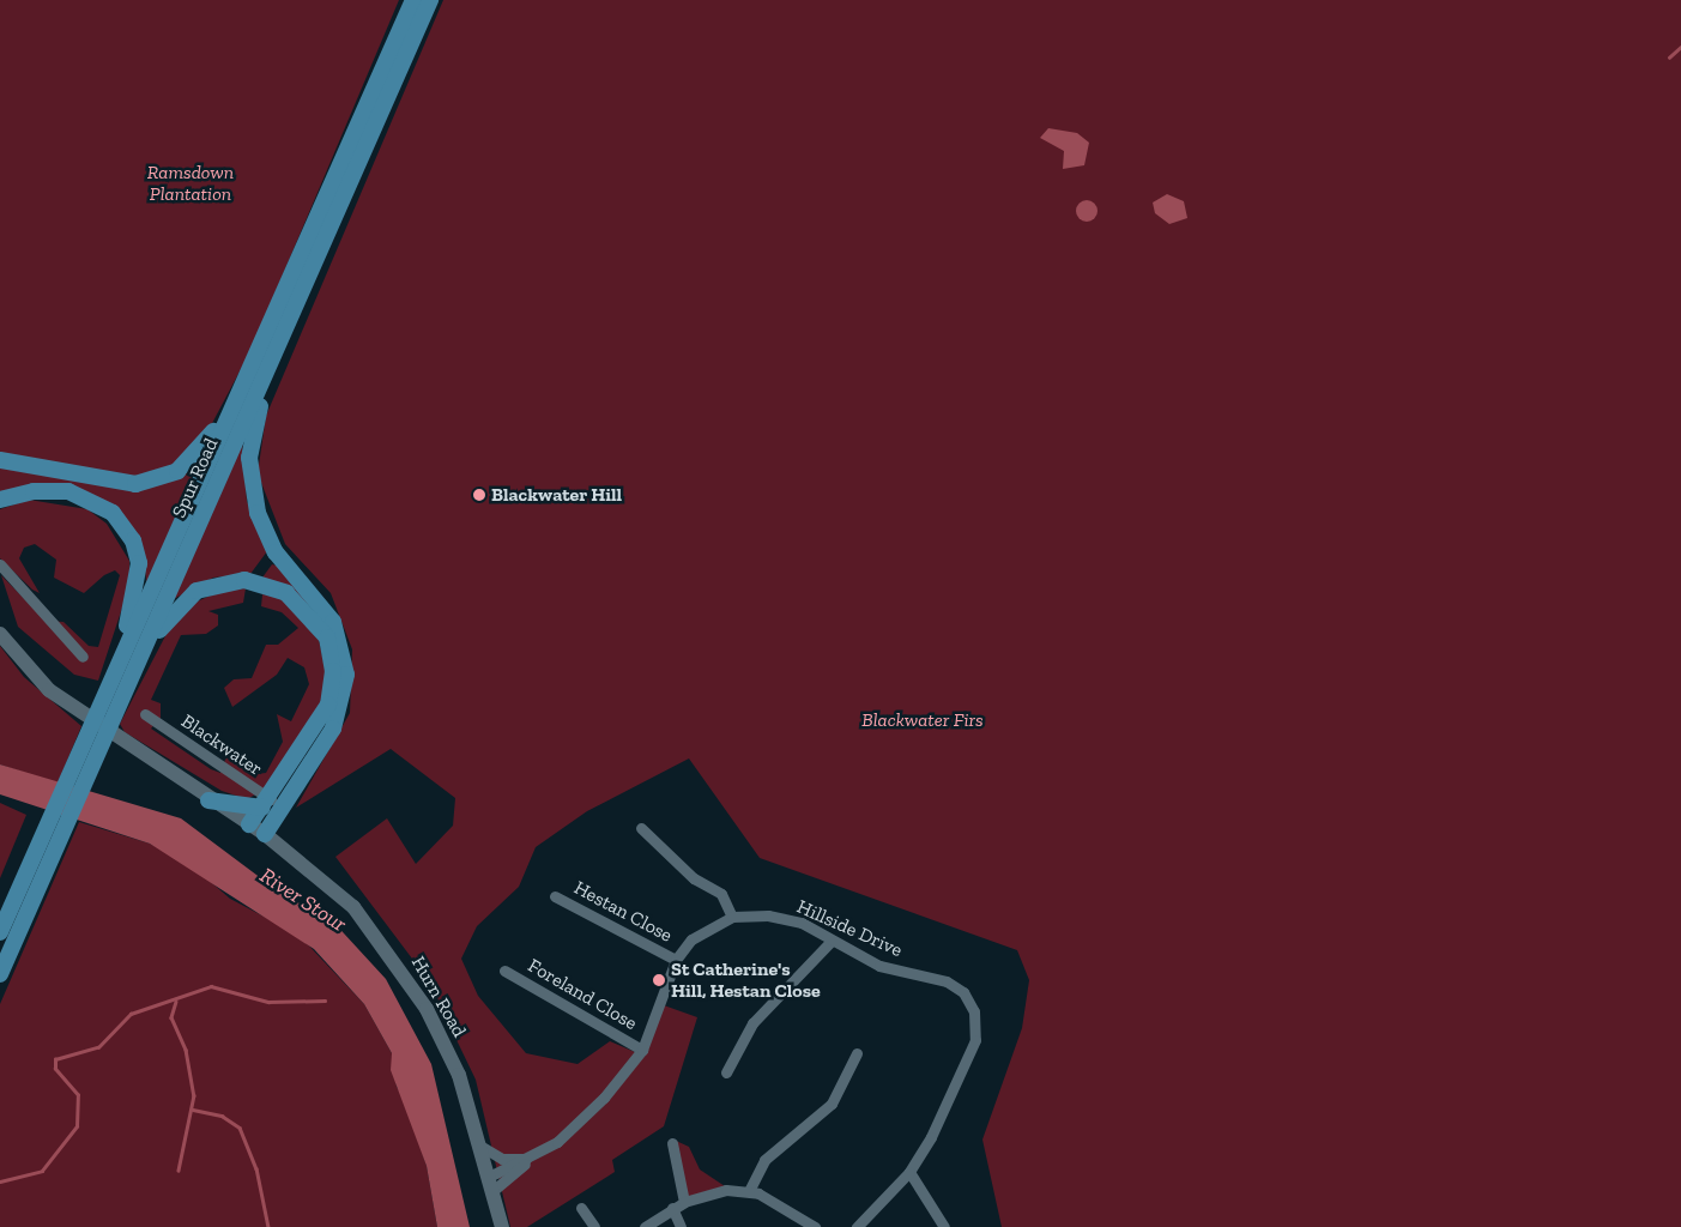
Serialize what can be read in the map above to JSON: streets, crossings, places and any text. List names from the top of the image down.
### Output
{
  "streets": {
    "highway": ["Spur Road"],
    "main road": ["Hurn Road"],
    "street": [
      "Blackwater",
      "Hestan Close",
      "Hillside Drive",
      "Foreland Close"
    ]
  },
  "water": ["River Stour"],
  "parks": ["Ramsdown Plantation", "Blackwater Firs"],
  "places": ["Blackwater Hill", "St Catherine's Hill, Hestan Close"]
}
